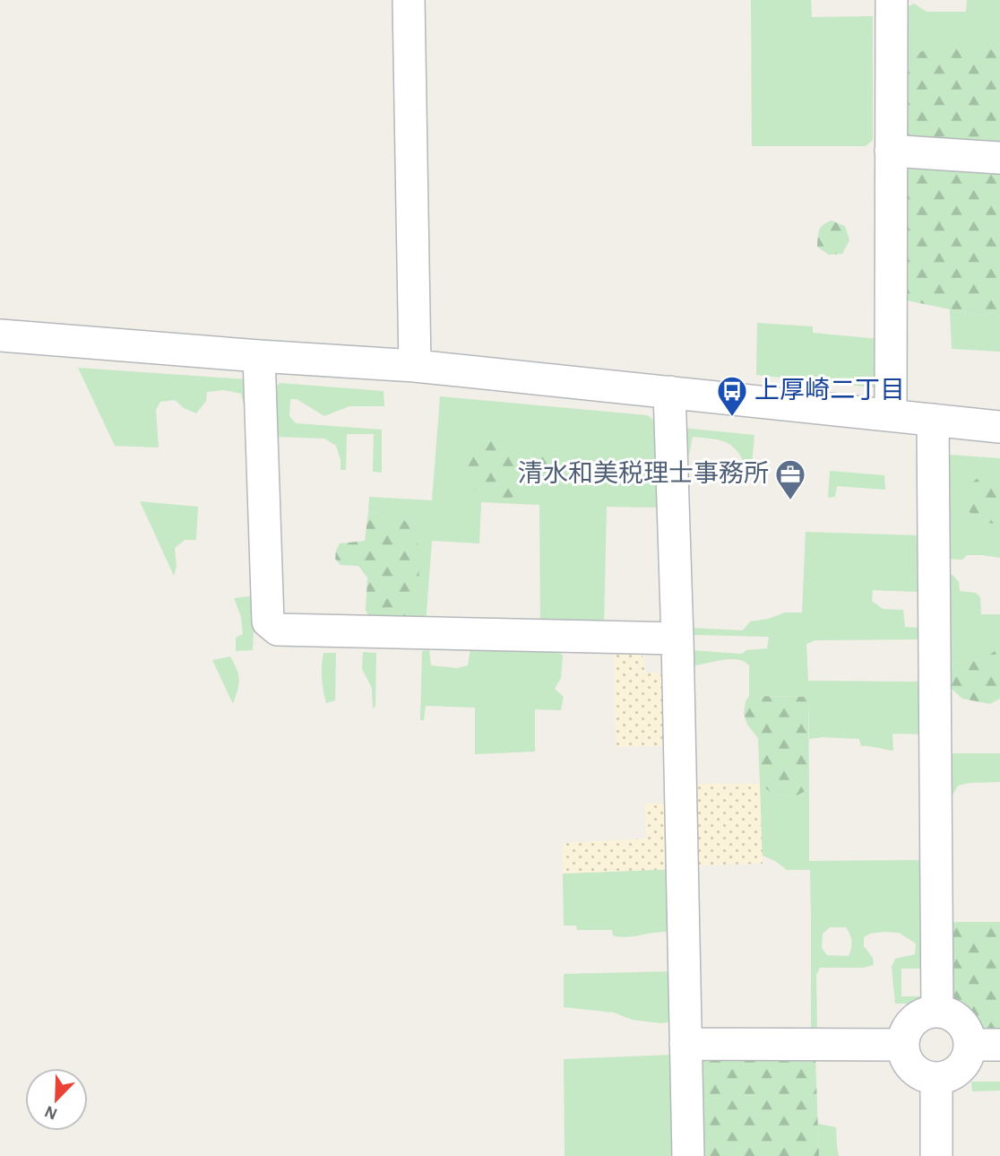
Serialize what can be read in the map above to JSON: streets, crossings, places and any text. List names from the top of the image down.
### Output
{
  "places": {
    "bus stop": ["上厚崎二丁目"],
    "office": ["清水和美税理士事務所"]
  },
  "north": "bottom left"
}
